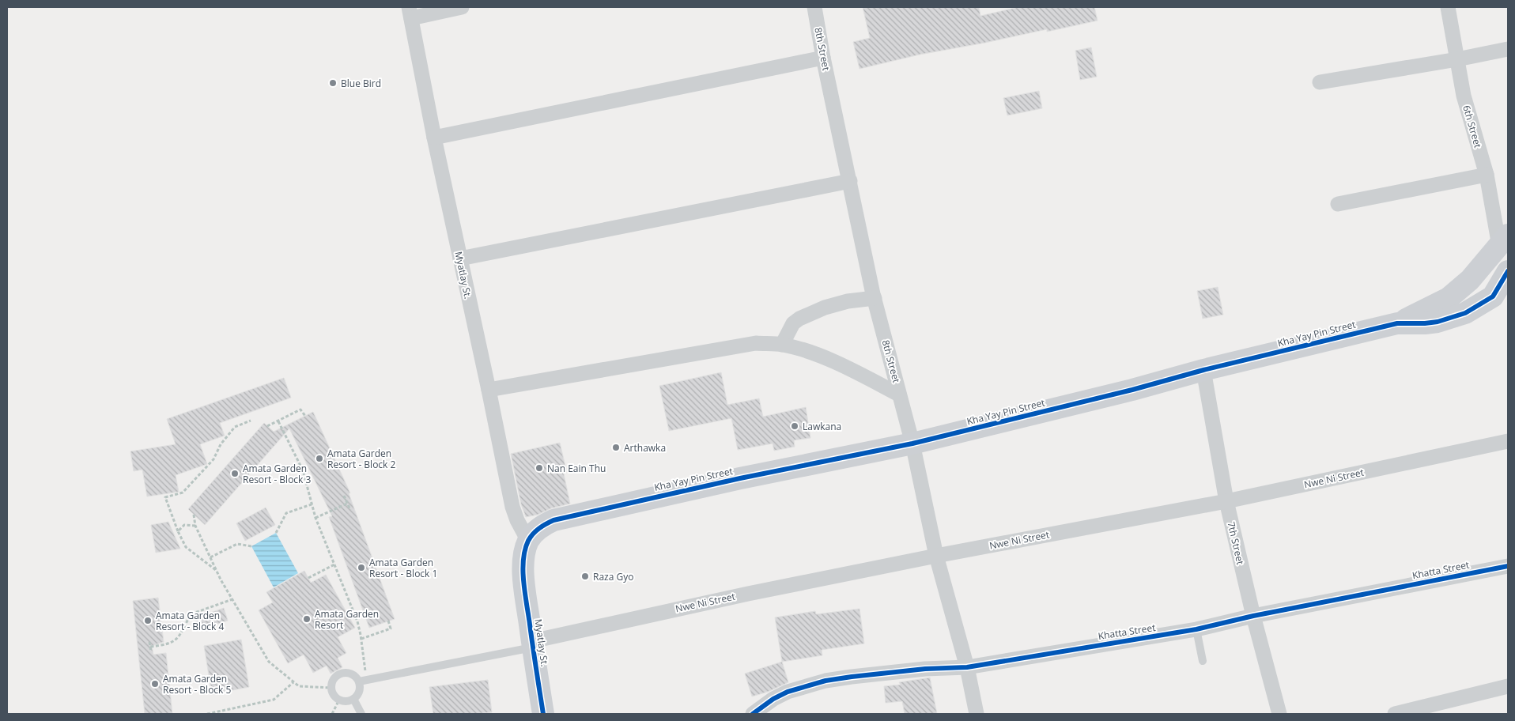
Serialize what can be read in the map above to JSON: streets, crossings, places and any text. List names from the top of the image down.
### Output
{
  "streets": {
    "street": [
      "8th Street",
      "6th Street",
      "Myatlay St.",
      "Kha Yay Pin Street",
      "Nwe Ni Street",
      "7th Street",
      "Khatta Street"
    ]
  },
  "crossings": [
    ["8th Street", "Kha Yay Pin Street"],
    ["8th Street", "Nwe Ni Street"],
    ["8th Street", "Khatta Street"],
    ["Myatlay St.", "Kha Yay Pin Street"],
    ["Myatlay St.", "Nwe Ni Street"],
    ["Kha Yay Pin Street", "7th Street"],
    ["Nwe Ni Street", "7th Street"],
    ["7th Street", "Khatta Street"]
  ],
  "places": [
    "Blue Bird",
    "Lawkana",
    "Arthawka",
    "Amata Garden Resort - Block 2",
    "Nan Eain Thu",
    "Amata Garden Resort - Block 3",
    "Amata Garden Resort - Block 1",
    "Raza Gyo",
    "Amata Garden Resort",
    "Amata Garden Resort - Block 4",
    "Amata Garden Resort - Block 5"
  ]
}
